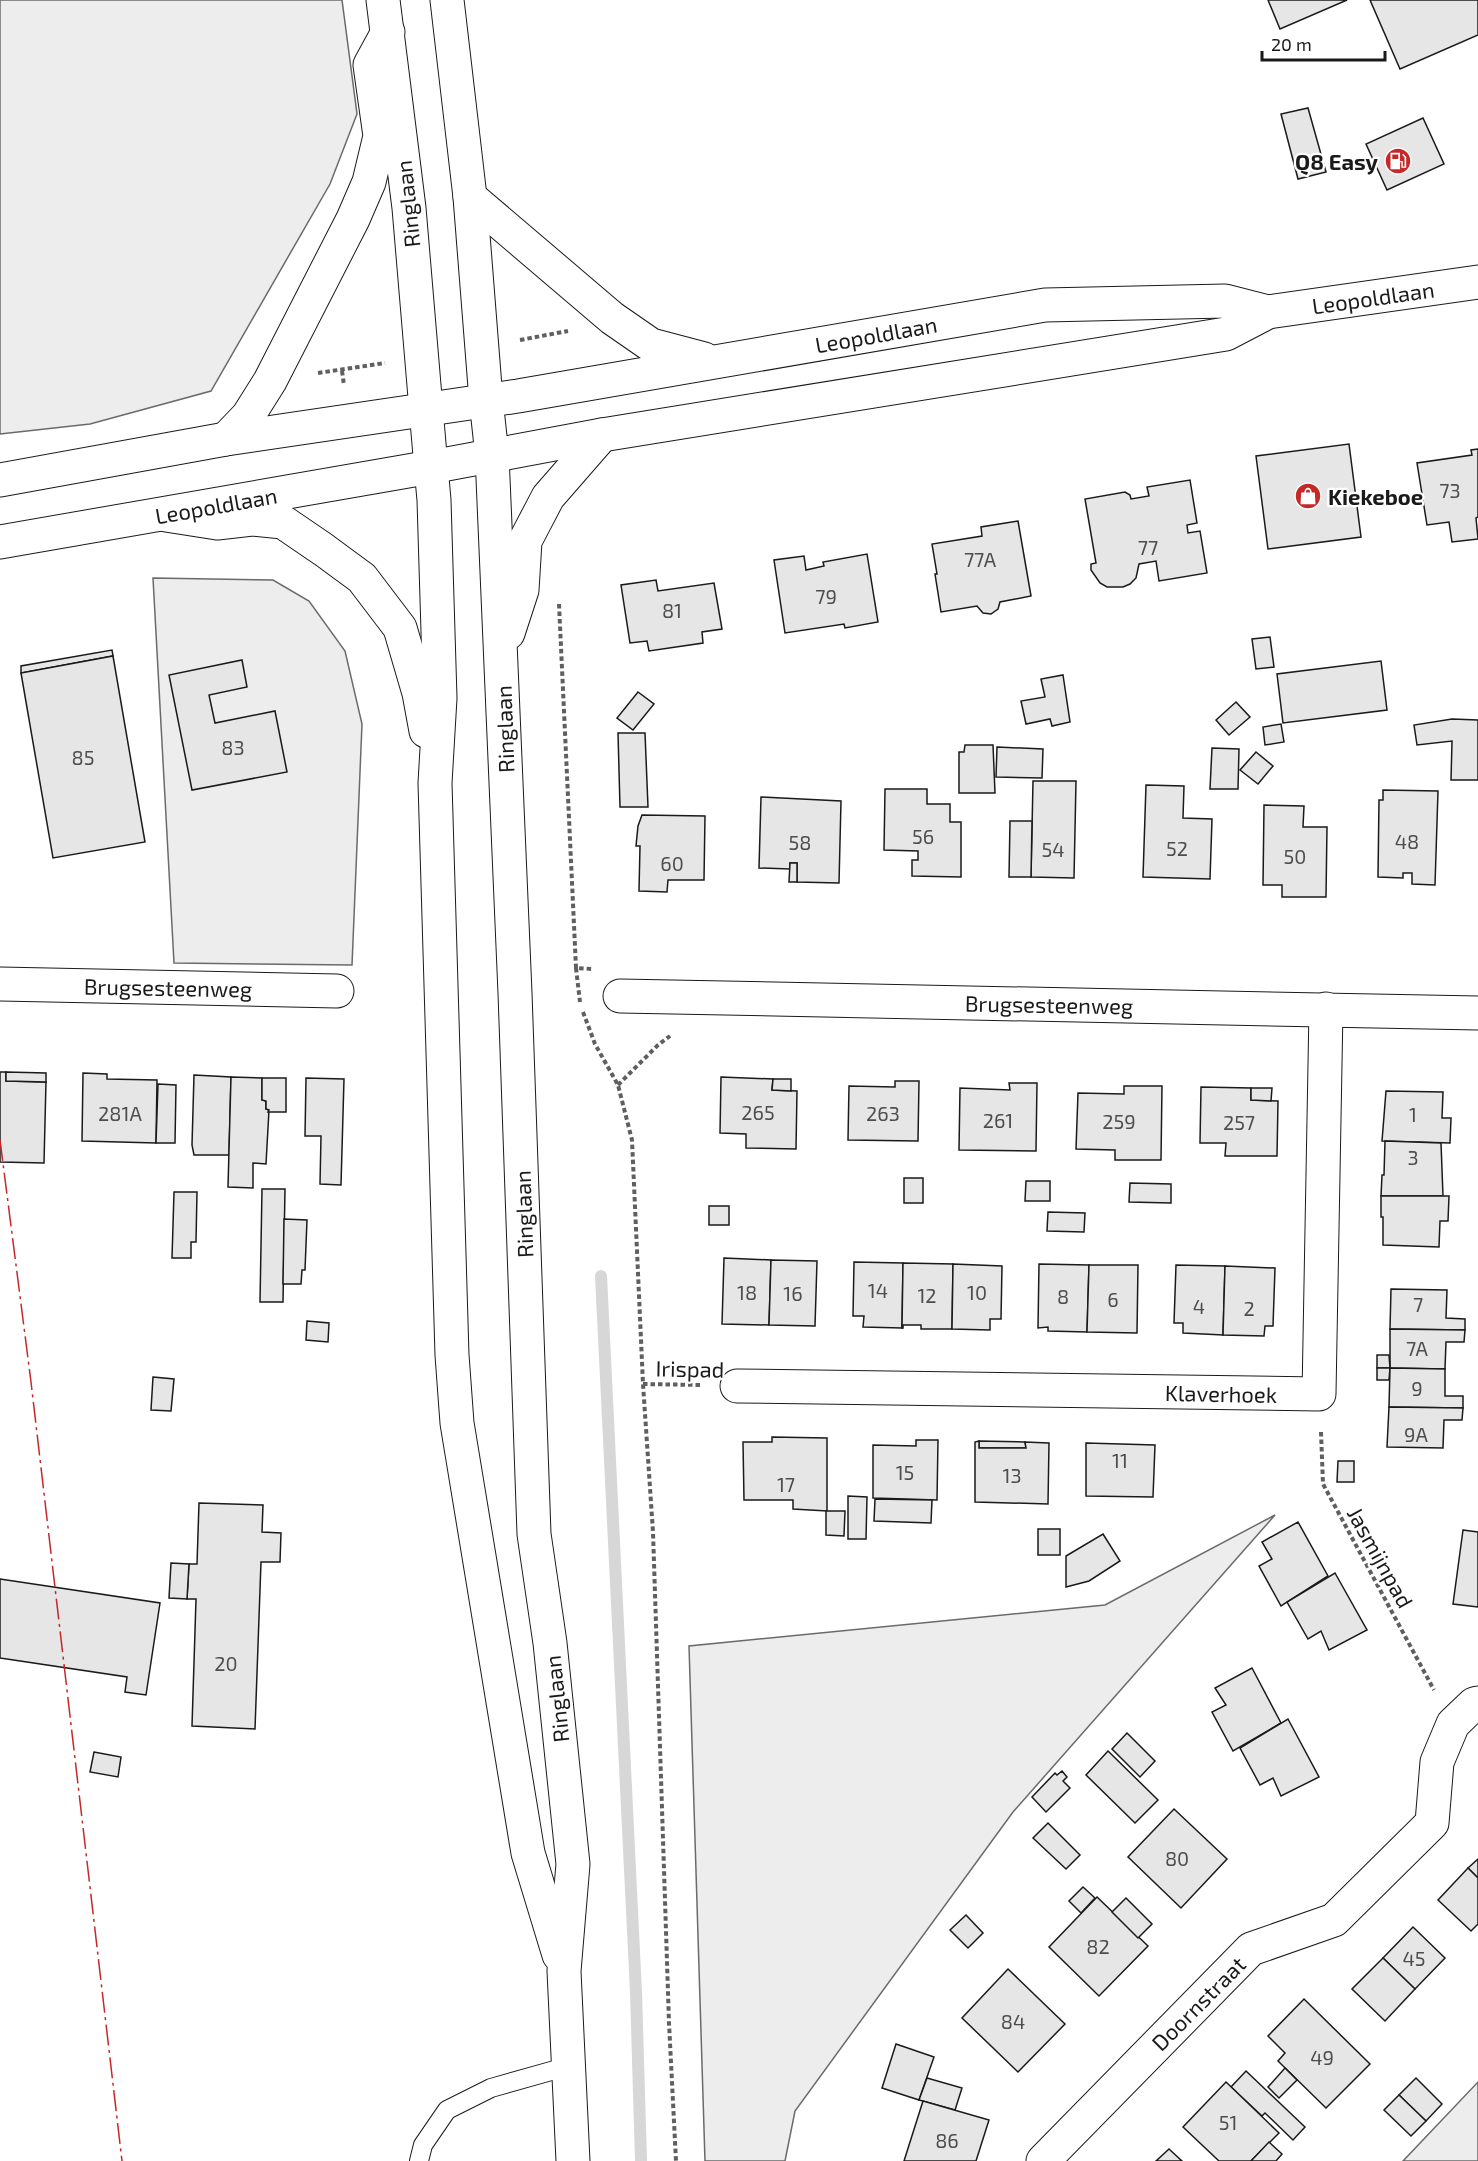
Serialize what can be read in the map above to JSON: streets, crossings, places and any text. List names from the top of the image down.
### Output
{
  "streets": {
    "main road": [
      "Ringlaan",
      "Leopoldlaan",
      "Brugsesteenweg",
      "Klaverhoek",
      "Doornstraat"
    ],
    "path": ["Irispad", "Jasmijnpad"]
  },
  "crossings": [
    ["Ringlaan", "Leopoldlaan"],
    ["Irispad", "Klaverhoek"],
    ["Klaverhoek", "Jasmijnpad"],
    ["Jasmijnpad", "Doornstraat"]
  ],
  "places": {
    "fuel station": ["Q8 Easy"],
    "shop": ["Kiekeboe"]
  },
  "house_numbers": [
    "73",
    "77",
    "77A",
    "79",
    "81",
    "83",
    "85",
    "56",
    "48",
    "58",
    "52",
    "54",
    "50",
    "60",
    "265",
    "281A",
    "263",
    "1",
    "261",
    "259",
    "257",
    "3",
    "14",
    "18",
    "10",
    "16",
    "12",
    "8",
    "6",
    "7",
    "4",
    "2",
    "7A",
    "9",
    "9A",
    "11",
    "15",
    "13",
    "17",
    "20",
    "80",
    "82",
    "45",
    "84",
    "49",
    "51",
    "86"
  ],
  "scale_bar": "20 m"
}
